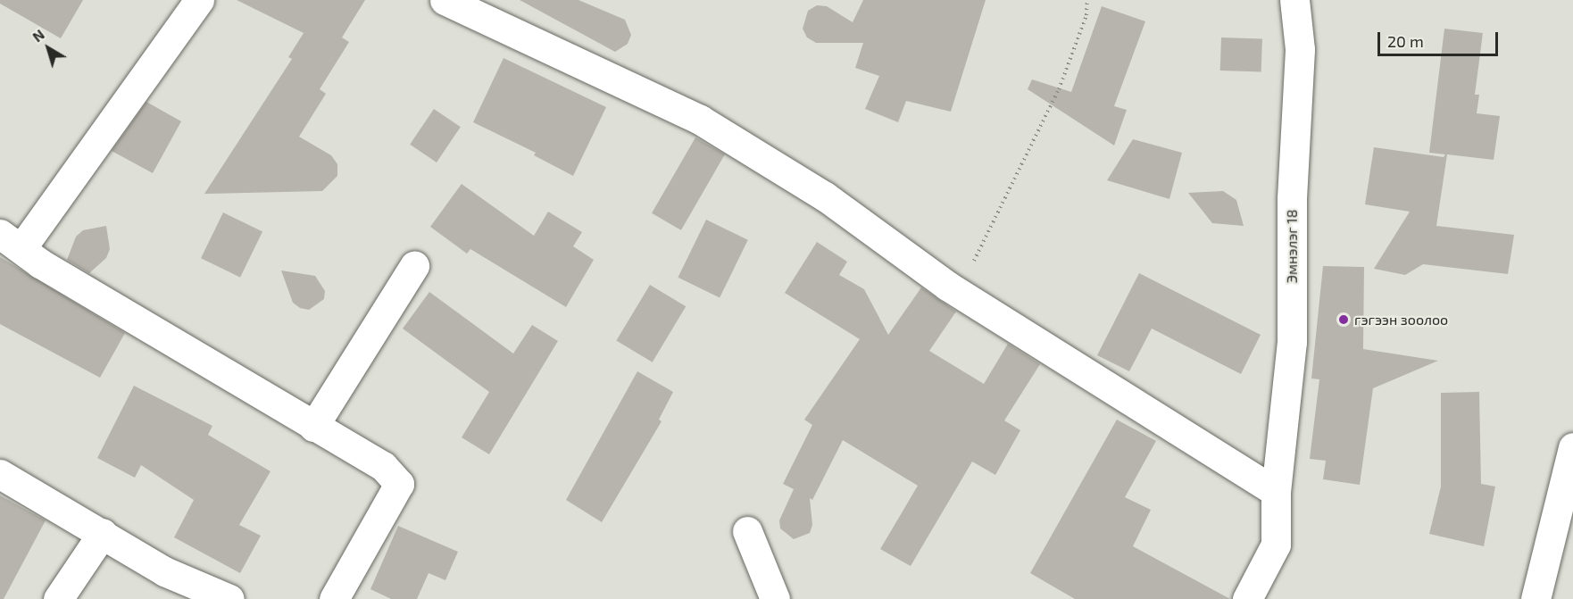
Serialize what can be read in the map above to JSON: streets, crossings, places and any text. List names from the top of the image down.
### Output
{
  "streets": {
    "street": ["Эмнэлэг 18"]
  },
  "places": ["гэгээн зоолоо"],
  "scale_bar": "20 m",
  "north": "top left"
}
